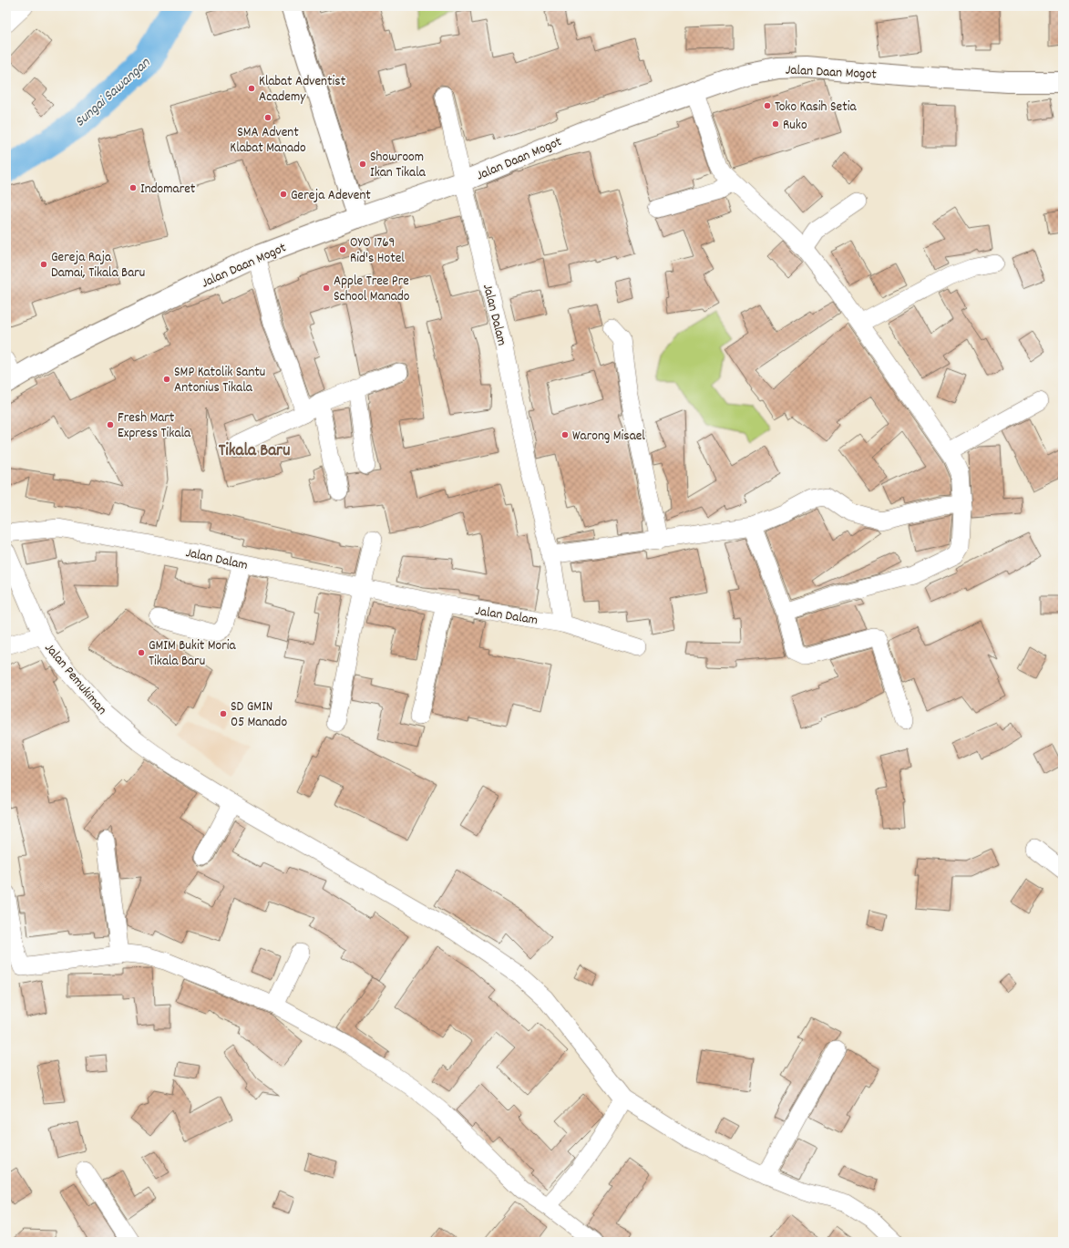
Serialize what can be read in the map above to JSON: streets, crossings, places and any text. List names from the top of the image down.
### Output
{
  "streets": {
    "main road": ["Jalan Daan Mogot"],
    "street": ["Jalan Dalam", "Jalan Pemukiman"]
  },
  "crossings": [
    ["Jalan Daan Mogot", "Jalan Dalam"]
  ],
  "districts": ["Tikala Baru"],
  "water": ["Sungai Sawangan"],
  "places": [
    "Klabat Adventist Academy",
    "Toko Kasih Setia",
    "SMA Advent Klabat Manado",
    "Ruko",
    "Showroom Ikan Tikala",
    "Indomaret",
    "Gereja Adevent",
    "OYO 1769 Rid's Hotel",
    "Gereja Raja Damai, Tikala Baru",
    "Apple Tree Pre School Manado",
    "SMP Katolik Santu Antonius Tikala",
    "Fresh Mart Express Tikala",
    "Warong Misael",
    "GMIM Bukit Moria Tikala Baru",
    "SD GMIN 05 Manado"
  ]
}
